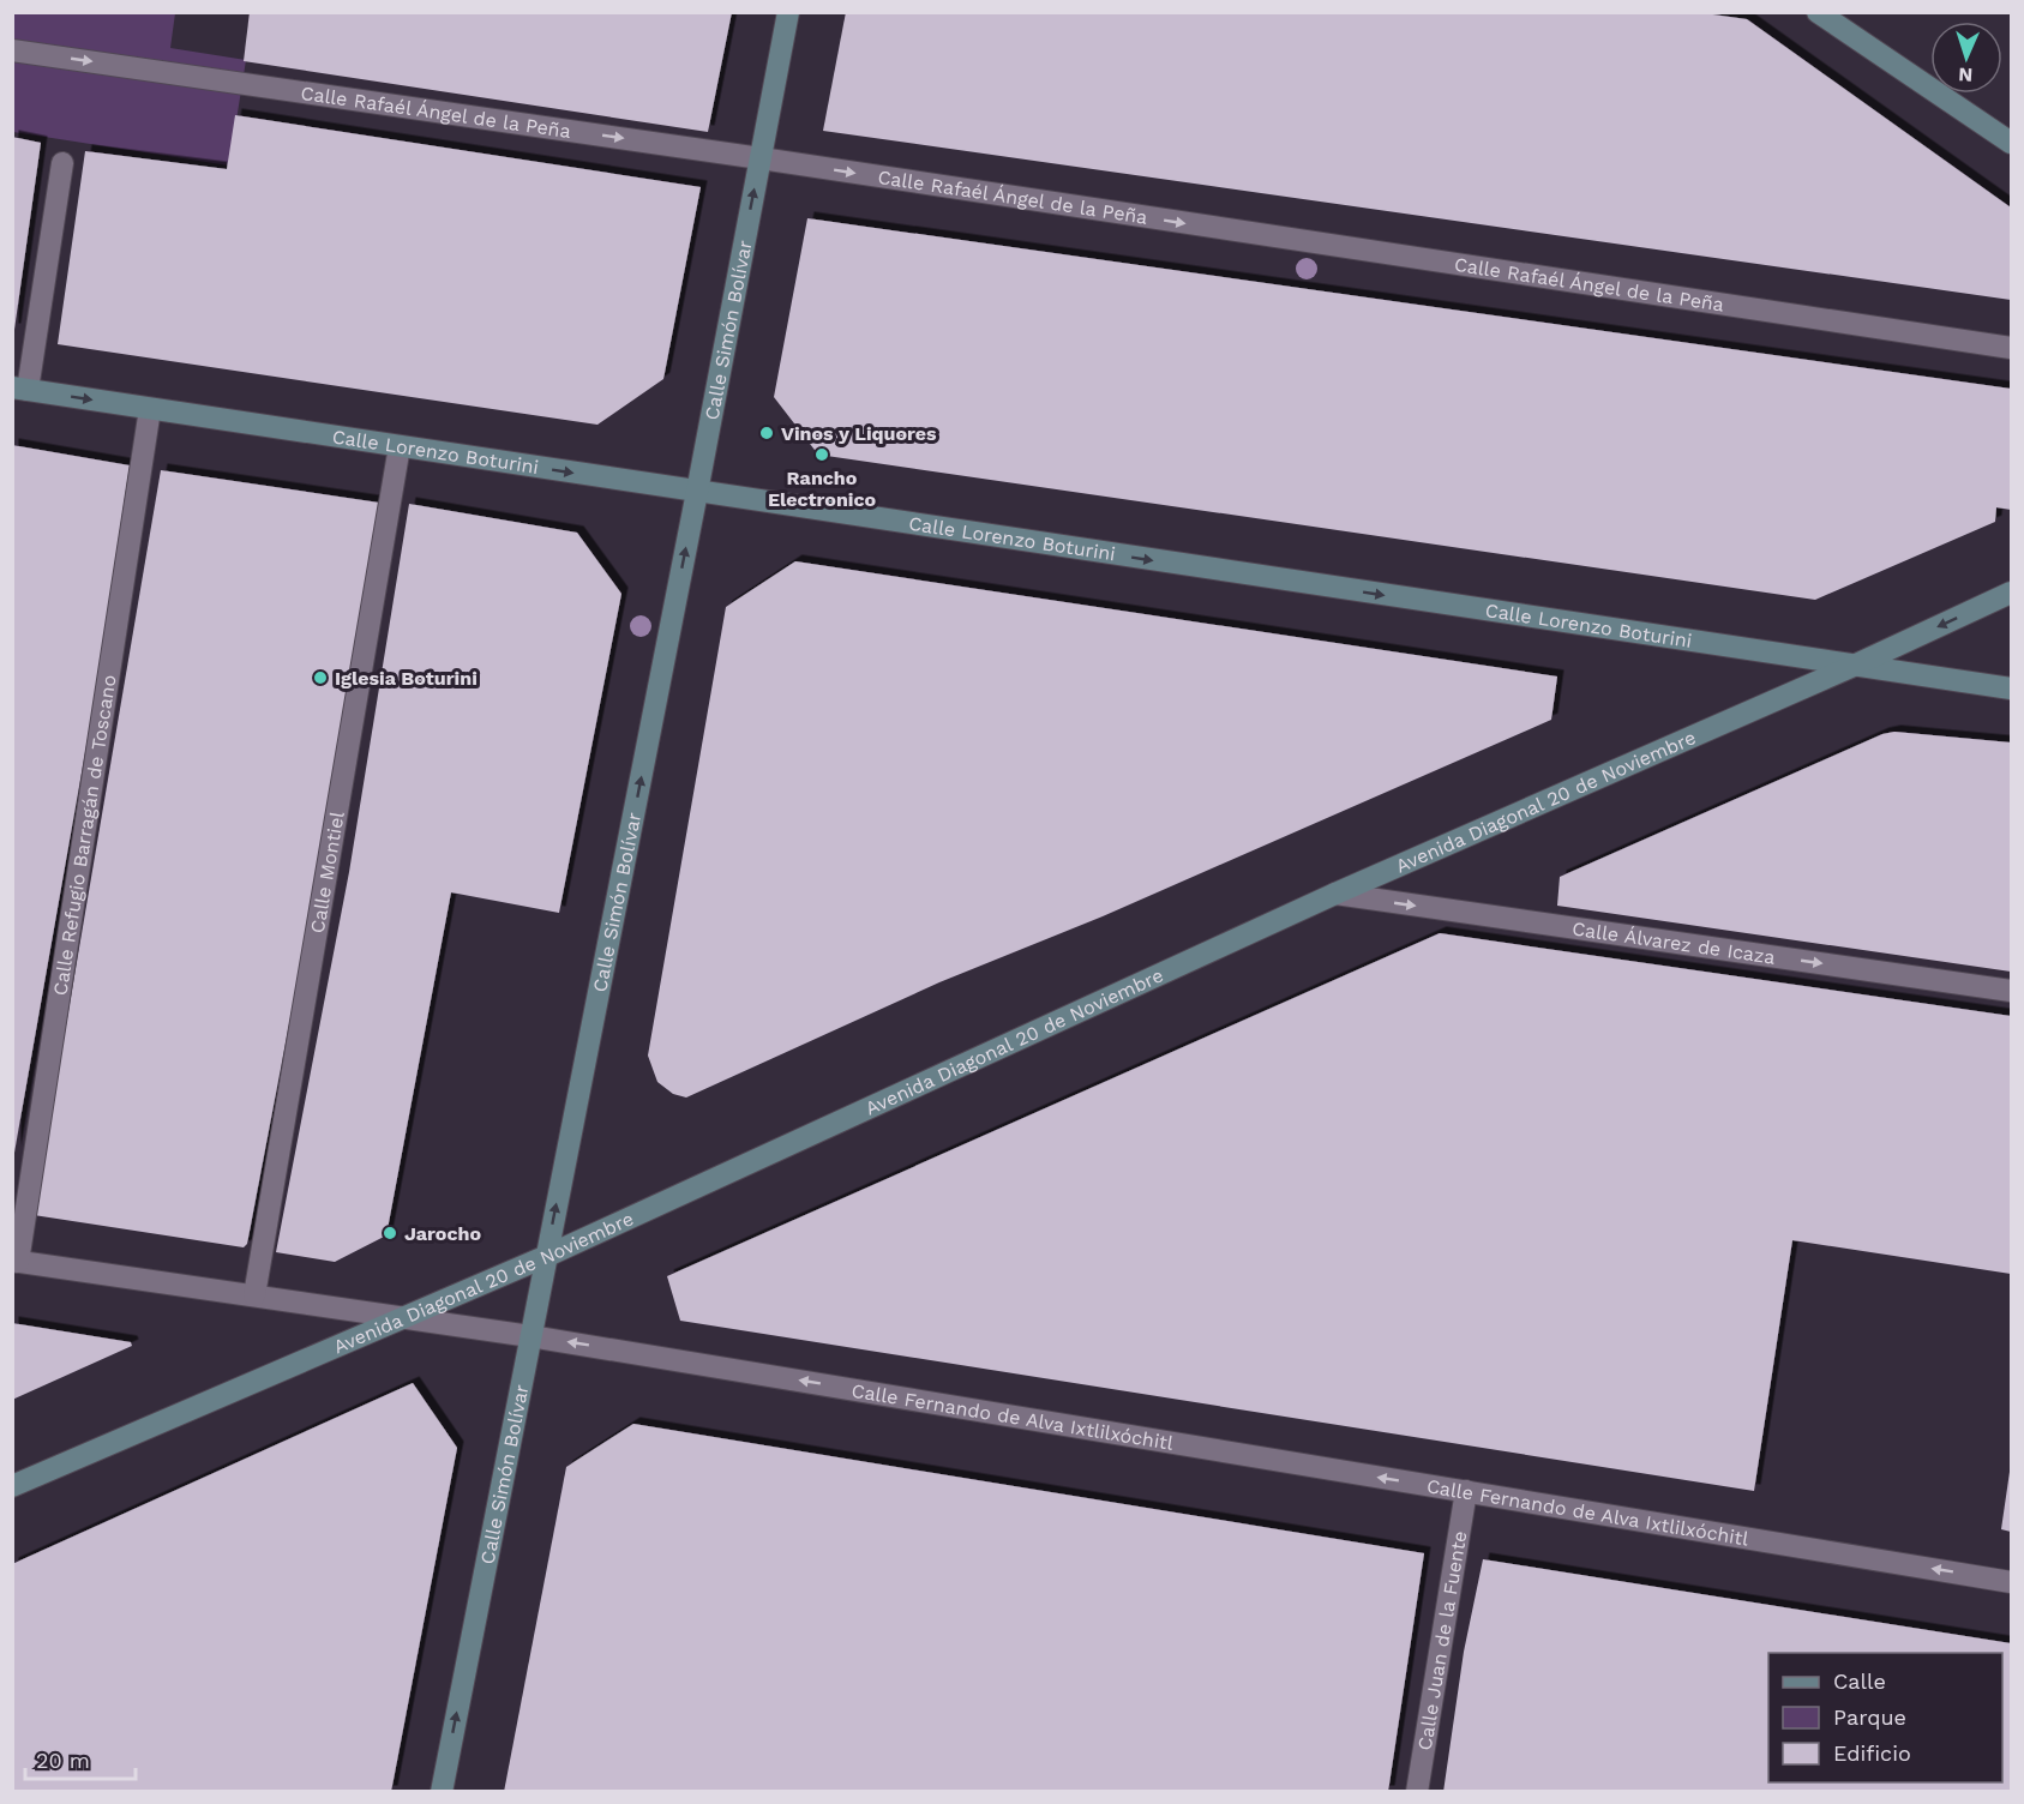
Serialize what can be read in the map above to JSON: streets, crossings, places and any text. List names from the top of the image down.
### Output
{
  "streets": {
    "main road": ["Calle Simón Bolívar", "Calle Lorenzo Boturini", "Avenida Diagonal 20 de Noviembre"],
    "street": [
      "Calle Rafaél Ángel de la Peña",
      "Calle Refugio Barragán de Toscano",
      "Calle Montiel",
      "Calle Álvarez de Icaza",
      "Calle Fernando de Alva Ixtlilxóchitl",
      "Calle Juan de la Fuente"
    ]
  },
  "crossings": [
    ["Calle Rafaél Ángel de la Peña", "Calle Simón Bolívar"],
    ["Calle Simón Bolívar", "Calle Lorenzo Boturini"],
    ["Calle Simón Bolívar", "Avenida Diagonal 20 de Noviembre"],
    ["Calle Simón Bolívar", "Calle Fernando de Alva Ixtlilxóchitl"],
    ["Calle Lorenzo Boturini", "Avenida Diagonal 20 de Noviembre"],
    ["Calle Lorenzo Boturini", "Calle Refugio Barragán de Toscano"],
    ["Calle Lorenzo Boturini", "Calle Montiel"],
    ["Avenida Diagonal 20 de Noviembre", "Calle Álvarez de Icaza"],
    ["Avenida Diagonal 20 de Noviembre", "Calle Fernando de Alva Ixtlilxóchitl"],
    ["Calle Refugio Barragán de Toscano", "Calle Fernando de Alva Ixtlilxóchitl"],
    ["Calle Montiel", "Calle Fernando de Alva Ixtlilxóchitl"],
    ["Calle Fernando de Alva Ixtlilxóchitl", "Calle Juan de la Fuente"]
  ],
  "one_way": [
    "Calle Rafaél Ángel de la Peña",
    "Calle Simón Bolívar",
    "Calle Lorenzo Boturini",
    "Calle Álvarez de Icaza",
    "Calle Fernando de Alva Ixtlilxóchitl"
  ],
  "places": [
    "Vinos y Liquores",
    "Rancho Electronico",
    "Iglesia Boturini",
    "Jarocho"
  ],
  "legend": ["Calle", "Parque", "Edificio"],
  "scale_bar": "20 m",
  "north": "bottom"
}
